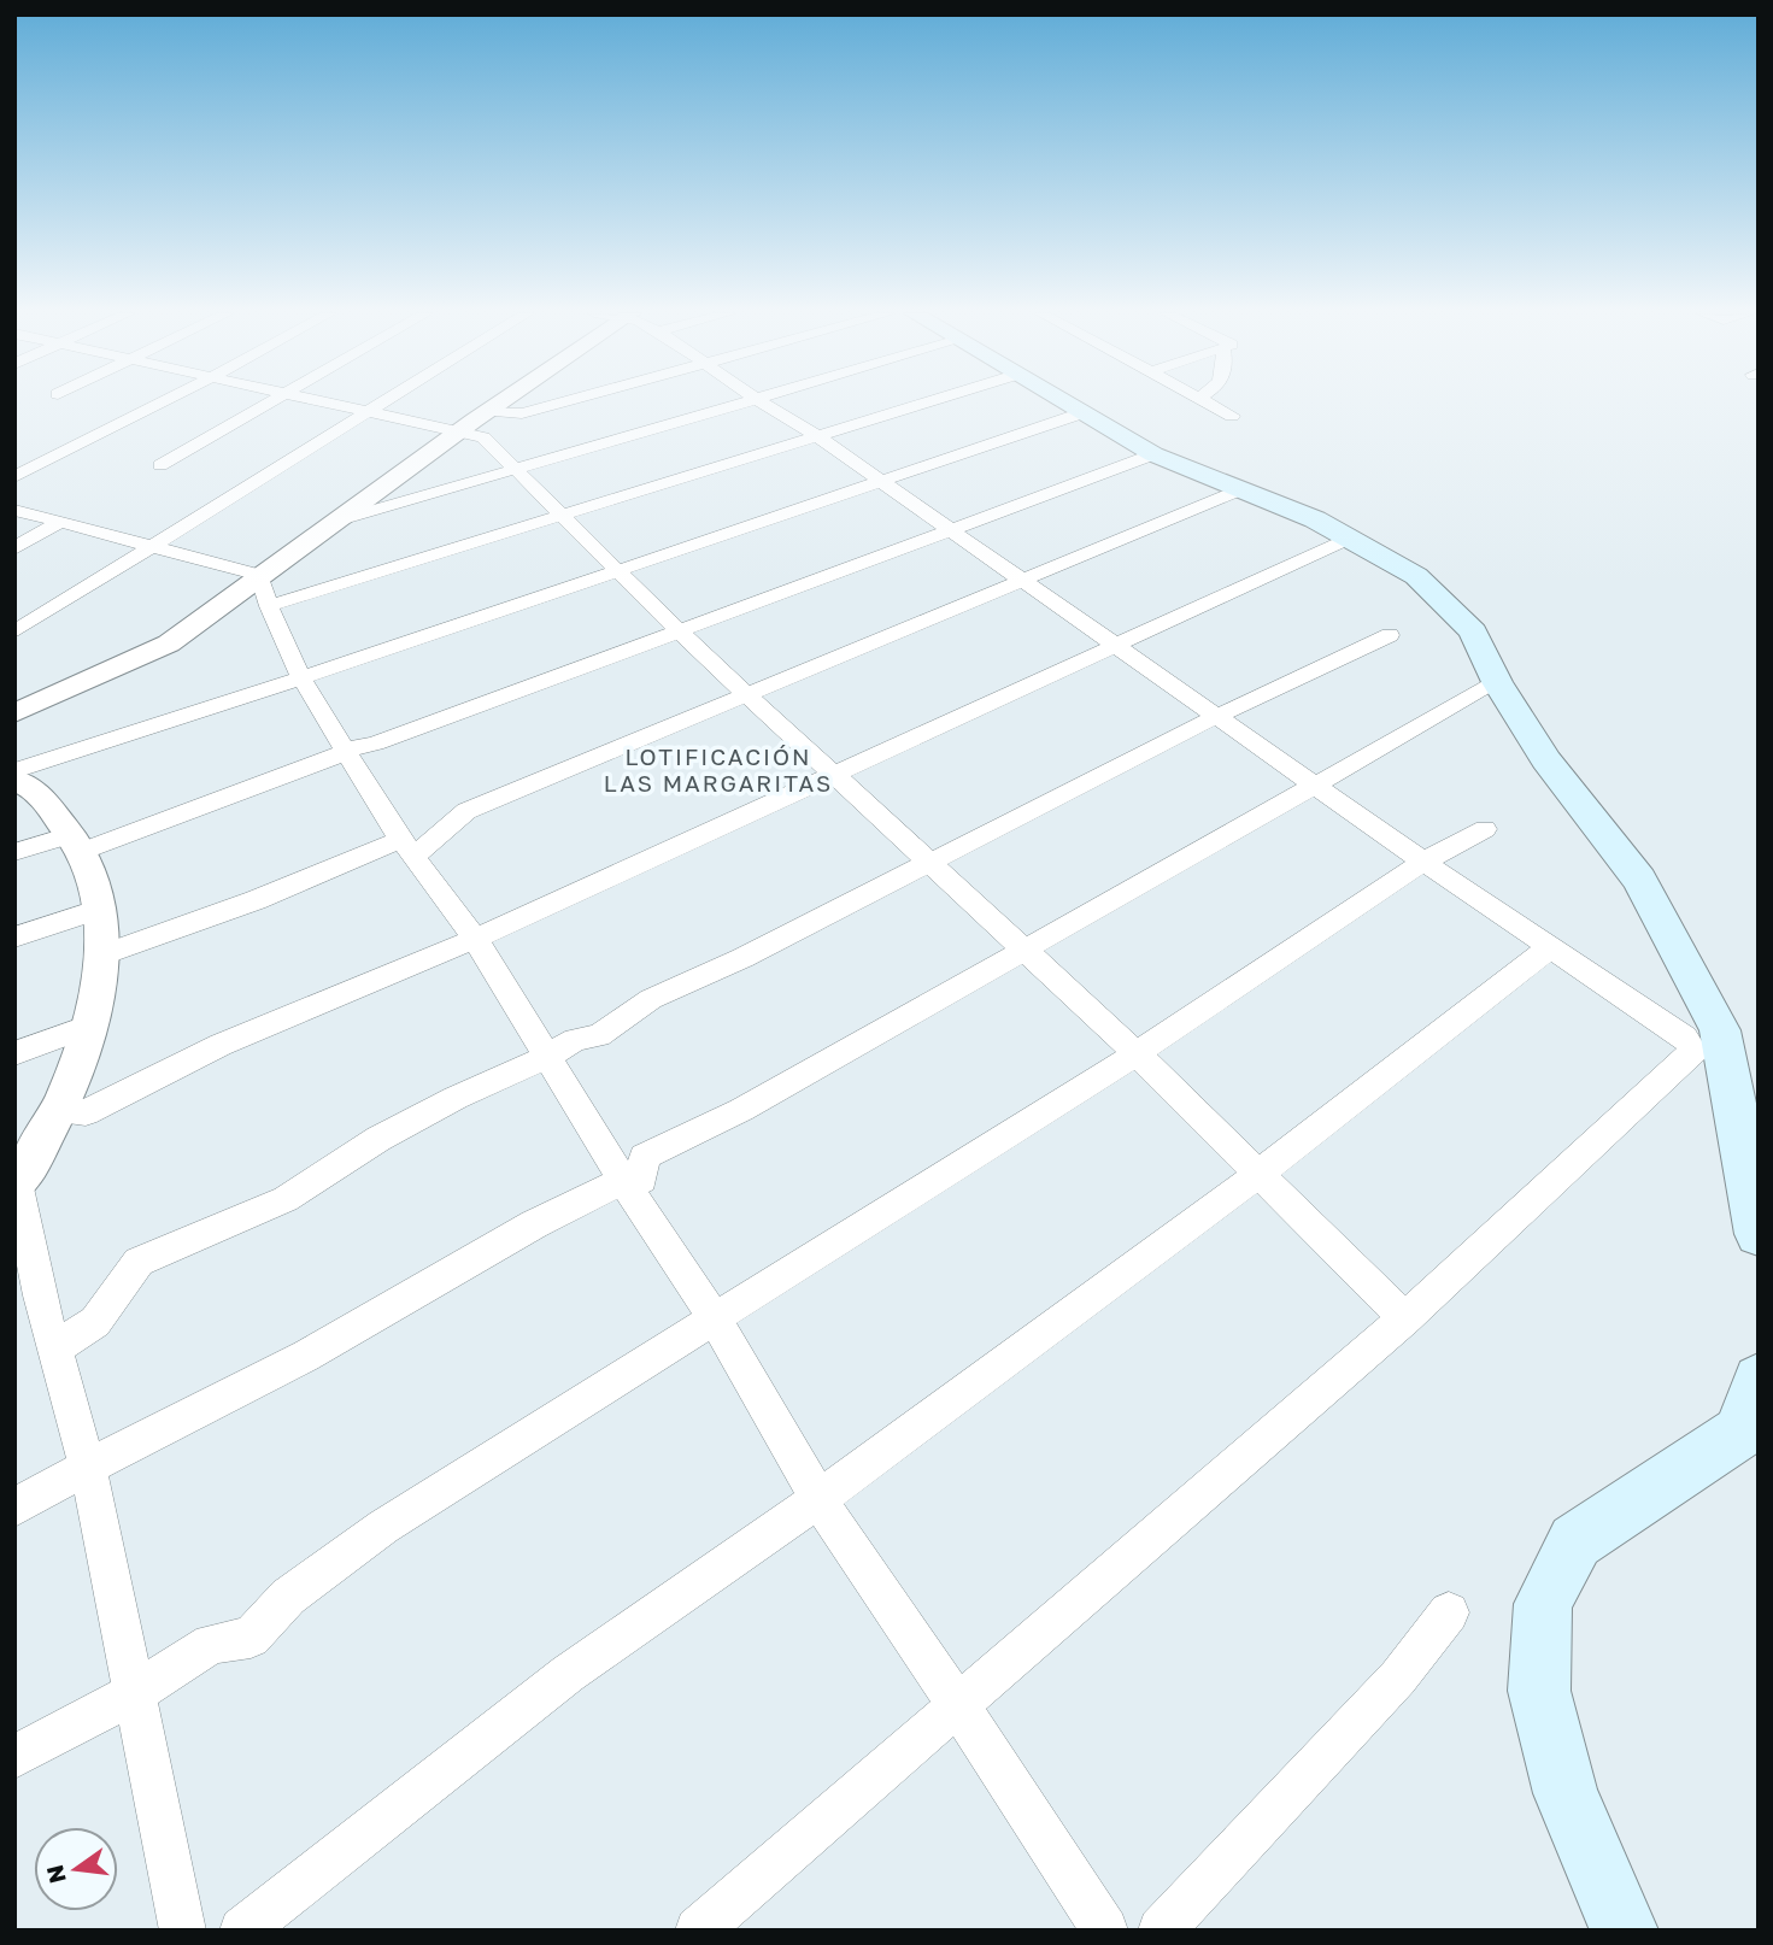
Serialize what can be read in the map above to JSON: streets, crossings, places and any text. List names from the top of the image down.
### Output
{
  "districts": ["LOTIFICACIÓN LAS MARGARITAS"],
  "north": "left"
}
